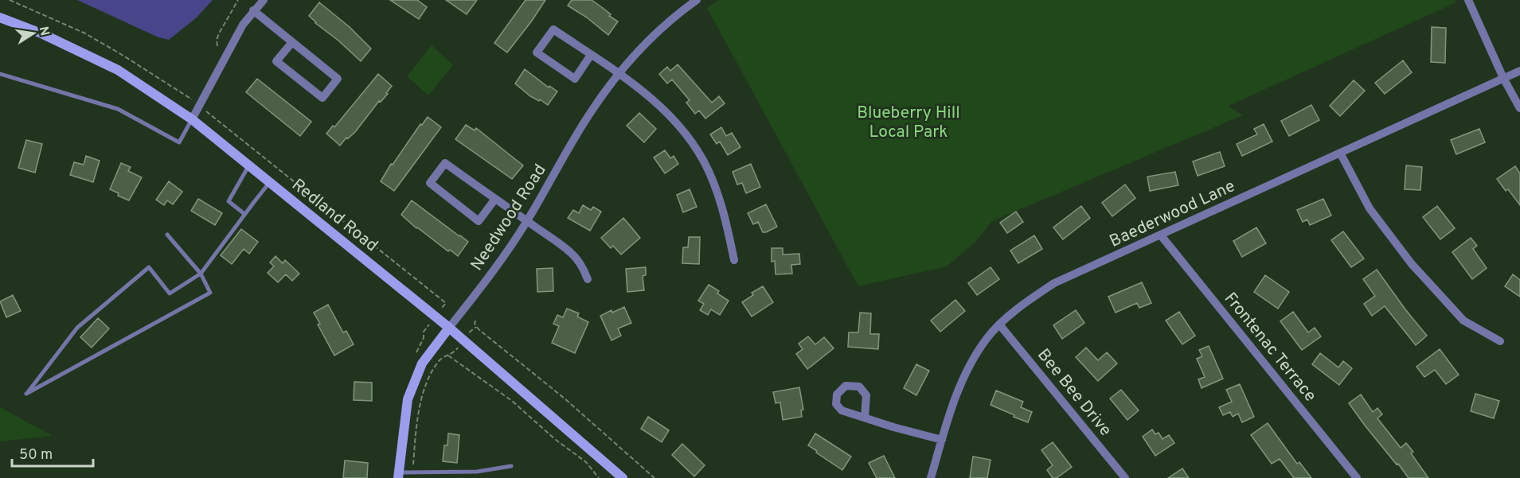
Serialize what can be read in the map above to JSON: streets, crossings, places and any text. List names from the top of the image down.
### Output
{
  "streets": {
    "main road": ["Redland Road", "Needwood Road"],
    "street": ["Baederwood Lane", "Frontenac Terrace", "Bee Bee Drive"]
  },
  "crossings": [
    ["Baederwood Lane", "Frontenac Terrace"],
    ["Baederwood Lane", "Bee Bee Drive"],
    ["Redland Road", "Needwood Road"]
  ],
  "parks": ["Blueberry Hill Local Park"],
  "scale_bar": "50 m",
  "north": "right"
}
